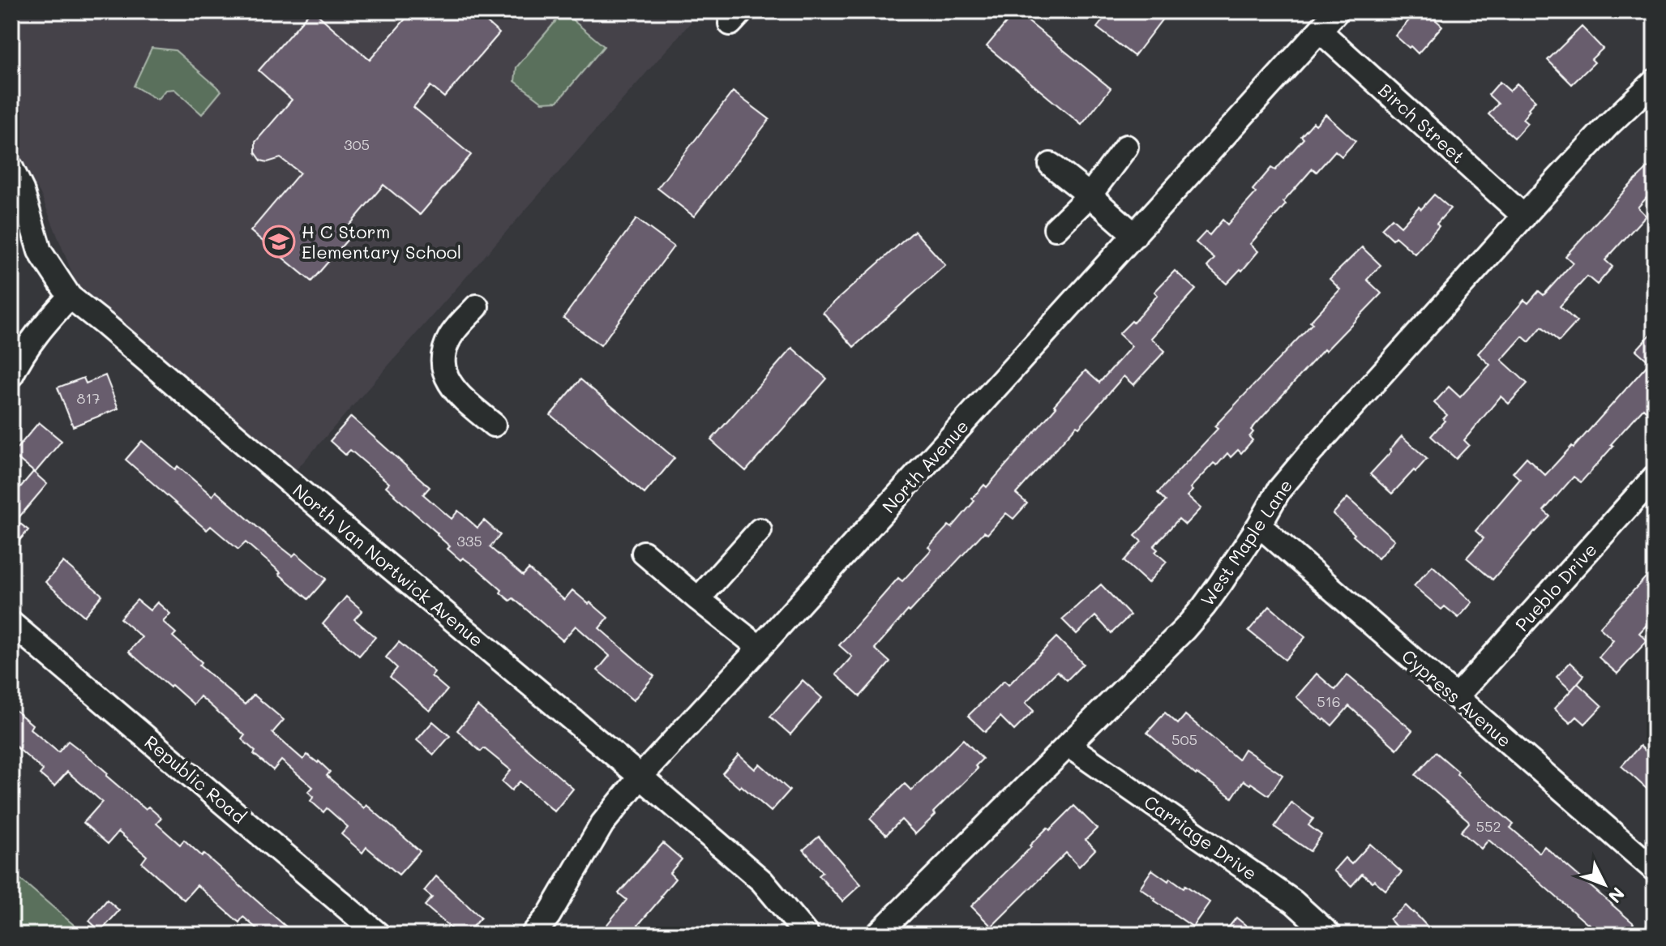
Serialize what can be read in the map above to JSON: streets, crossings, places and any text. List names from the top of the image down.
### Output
{
  "streets": {
    "street": [
      "Birch Street",
      "North Avenue",
      "West Maple Lane",
      "North Van Nortwick Avenue",
      "Pueblo Drive",
      "Cypress Avenue",
      "Republic Road",
      "Carriage Drive"
    ]
  },
  "crossings": [
    ["Birch Street", "North Avenue"],
    ["Birch Street", "West Maple Lane"],
    ["North Avenue", "North Van Nortwick Avenue"],
    ["West Maple Lane", "Cypress Avenue"],
    ["West Maple Lane", "Carriage Drive"],
    ["Pueblo Drive", "Cypress Avenue"]
  ],
  "places": {
    "school or university": ["H C Storm Elementary School"]
  },
  "house_numbers": [
    "305",
    "817",
    "335",
    "516",
    "505",
    "552"
  ],
  "north": "bottom right"
}
